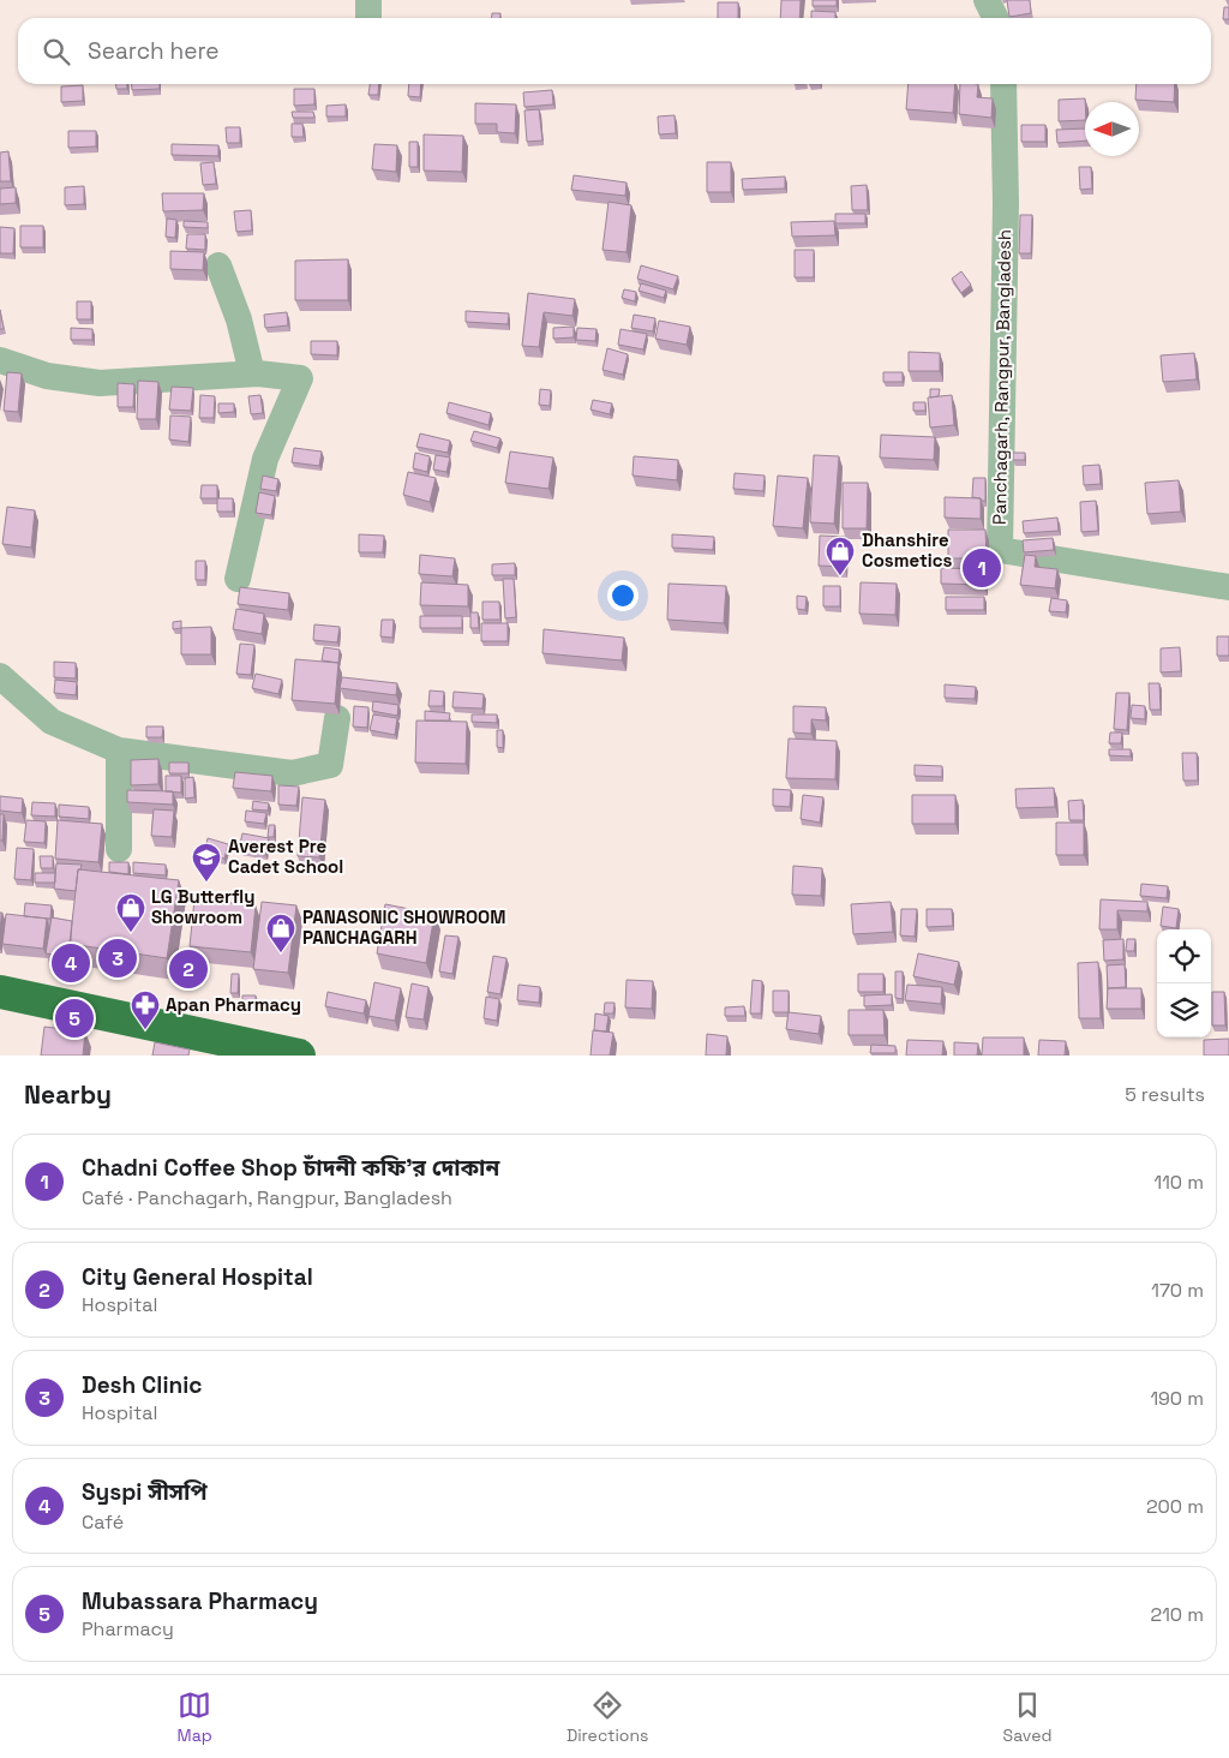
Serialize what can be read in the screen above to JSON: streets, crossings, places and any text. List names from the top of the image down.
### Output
{
  "streets": {
    "street": ["Panchagarh, Rangpur, Bangladesh"]
  },
  "places": {
    "shop": ["Dhanshire Cosmetics", "LG Butterfly Showroom", "PANASONIC SHOWROOM PANCHAGARH"],
    "school or university": ["Averest Pre Cadet School"],
    "pharmacy": ["Apan Pharmacy"]
  },
  "north": "left",
  "page": {
    "search": "Search here",
    "pins": [
      "1",
      "3",
      "4",
      "2",
      "5"
    ],
    "heading": ["Nearby", "5 results"],
    "list": [
      {
        "mark": "1",
        "name": "Chadni Coffee Shop চাঁদনী কফি'র দোকান",
        "note": "Café · Panchagarh, Rangpur, Bangladesh",
        "value": "110 m"
      },
      {
        "mark": "2",
        "name": "City General Hospital",
        "note": "Hospital",
        "value": "170 m"
      },
      {
        "mark": "3",
        "name": "Desh Clinic",
        "note": "Hospital",
        "value": "190 m"
      },
      {
        "mark": "4",
        "name": "Syspi সীসপি",
        "note": "Café",
        "value": "200 m"
      },
      {
        "mark": "5",
        "name": "Mubassara Pharmacy",
        "note": "Pharmacy",
        "value": "210 m"
      }
    ],
    "nav": ["Map", "Directions", "Saved"]
  }
}
